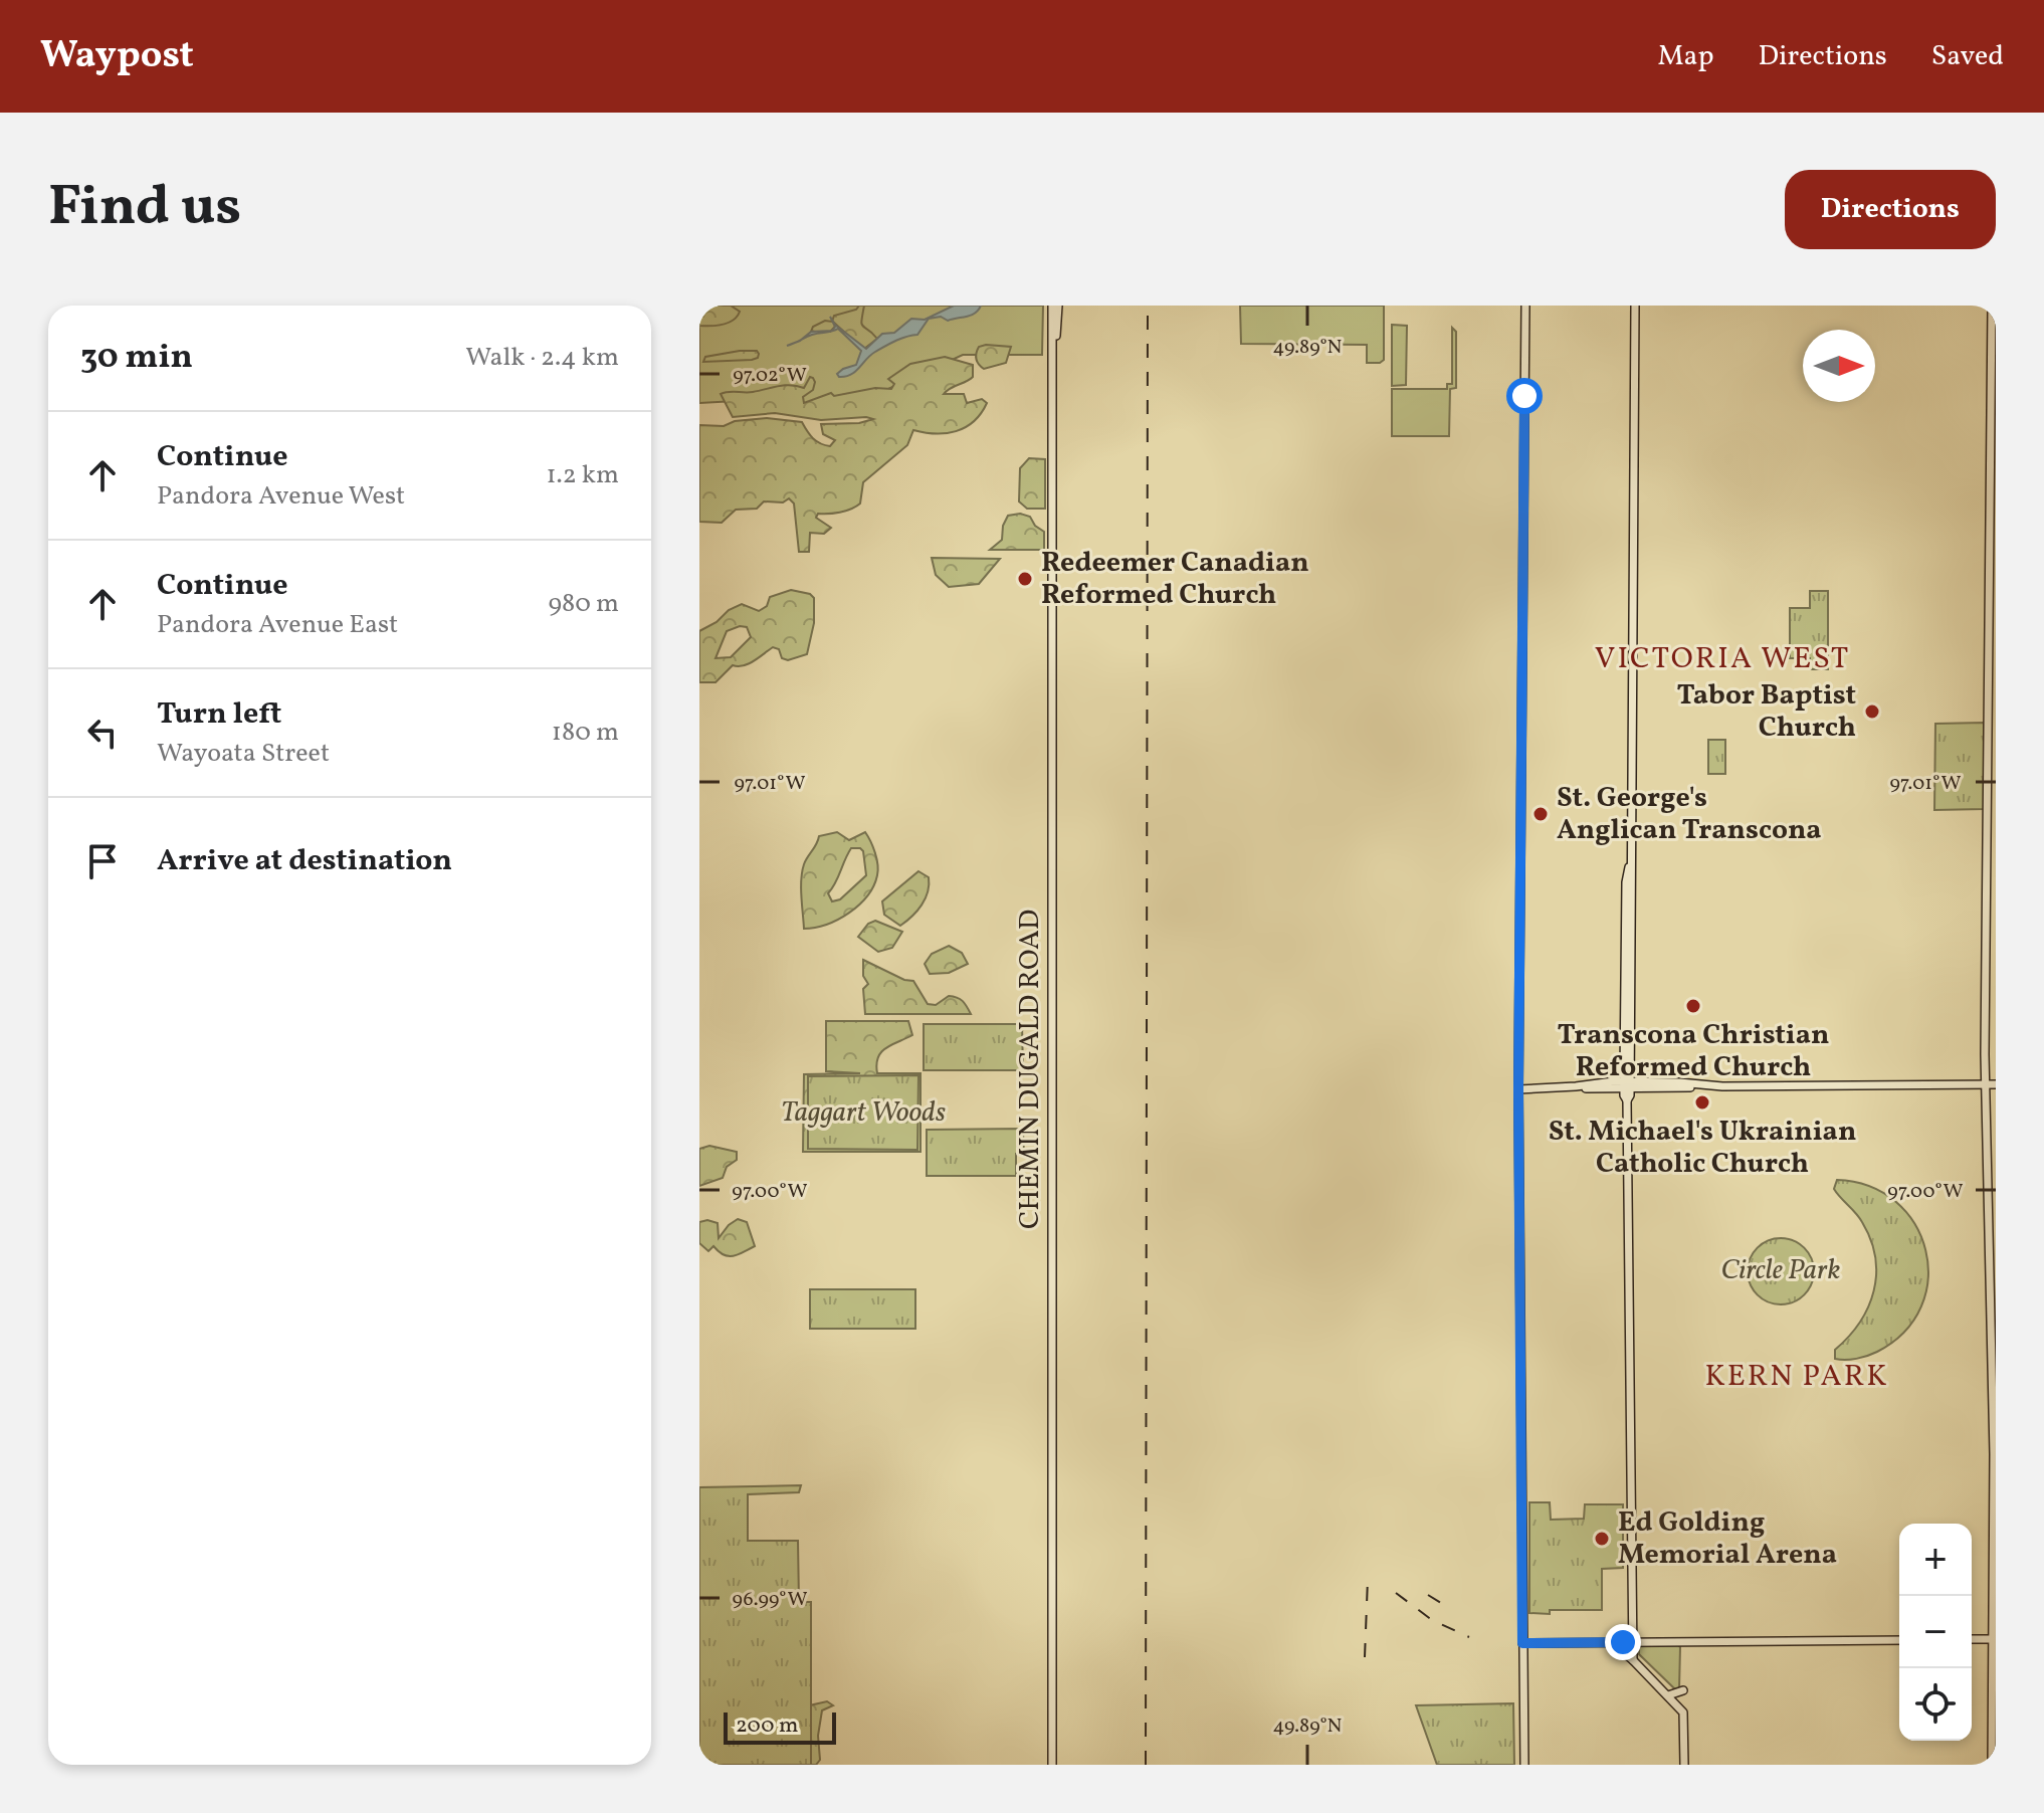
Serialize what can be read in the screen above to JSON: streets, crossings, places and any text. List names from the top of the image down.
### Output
{
  "streets": {
    "street": ["CHEMIN DUGALD ROAD"]
  },
  "districts": ["VICTORIA WEST", "KERN PARK"],
  "parks": ["Taggart Woods", "Circle Park"],
  "places": [
    "Redeemer Canadian Reformed Church",
    "Tabor Baptist Church",
    "St. George's Anglican Transcona",
    "Transcona Christian Reformed Church",
    "St. Michael's Ukrainian Catholic Church",
    "Ed Golding Memorial Arena"
  ],
  "scale_bar": "200 m",
  "north": "right",
  "page": {
    "header": "Waypost",
    "nav": ["Map", "Directions", "Saved"],
    "title": "Find us",
    "buttons": "Directions",
    "heading": ["30 min", "Walk · 2.4 km"],
    "list": [
      ["Continue", "Pandora Avenue West", "1.2 km"],
      ["Continue", "Pandora Avenue East", "980 m"],
      ["Turn left", "Wayoata Street", "180 m"],
      "Arrive at destination"
    ],
    "map_buttons": ["+", "−"],
    "scale": "200 m"
  },
  "coordinates": [
    "49.89°N",
    "97.02°W",
    "97.01°W",
    "97.00°W",
    "96.99°W"
  ]
}
